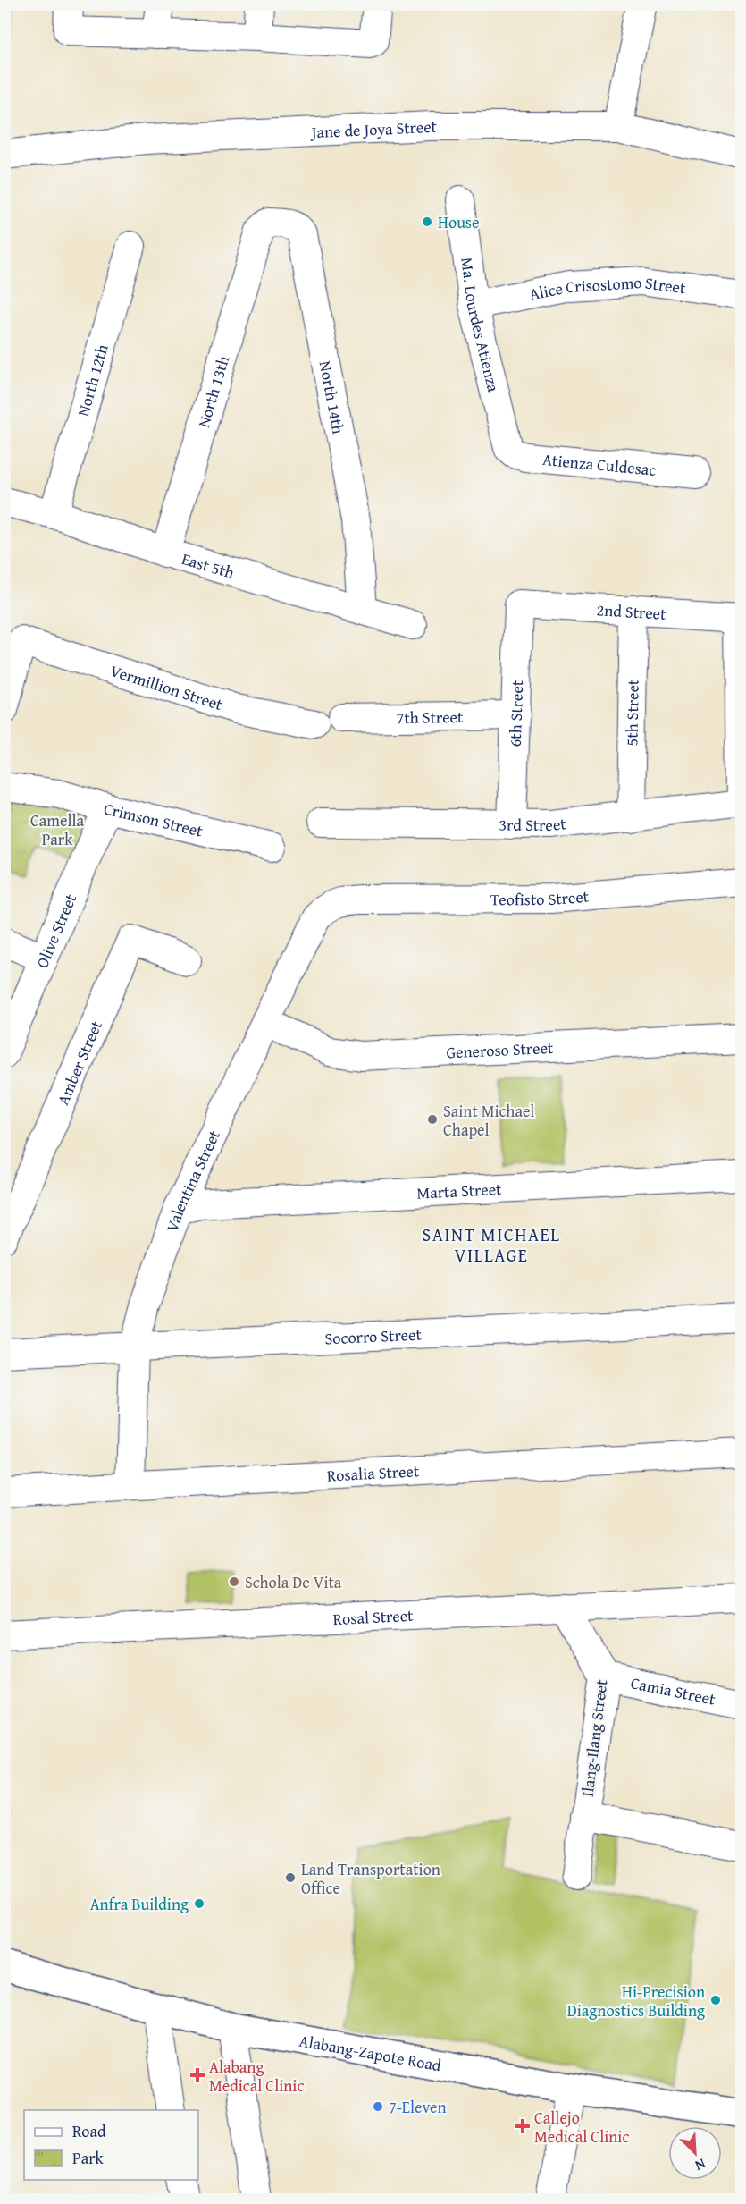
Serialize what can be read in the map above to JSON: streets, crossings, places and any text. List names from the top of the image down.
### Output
{
  "streets": {
    "highway": ["Alabang-Zapote Road"],
    "street": [
      "Jane de Joya Street",
      "Alice Crisostomo Street",
      "Ma. Lourdes Atienza",
      "North 12th",
      "North 13th",
      "North 14th",
      "Atienza Culdesac",
      "East 5th",
      "2nd Street",
      "Vermillion Street",
      "6th Street",
      "5th Street",
      "7th Street",
      "Crimson Street",
      "3rd Street",
      "Teofisto Street",
      "Olive Street",
      "Generoso Street",
      "Amber Street",
      "Valentina Street",
      "Marta Street",
      "Socorro Street",
      "Rosalia Street",
      "Rosal Street",
      "Camia Street",
      "Ilang-Ilang Street"
    ]
  },
  "crossings": [
    ["Alice Crisostomo Street", "Ma. Lourdes Atienza"],
    ["Ma. Lourdes Atienza", "Atienza Culdesac"],
    ["North 12th", "East 5th"],
    ["North 13th", "North 14th"],
    ["North 13th", "East 5th"],
    ["North 14th", "East 5th"],
    ["2nd Street", "6th Street"],
    ["2nd Street", "5th Street"],
    ["6th Street", "7th Street"],
    ["6th Street", "3rd Street"],
    ["5th Street", "3rd Street"],
    ["Crimson Street", "Olive Street"],
    ["Teofisto Street", "Valentina Street"],
    ["Generoso Street", "Valentina Street"],
    ["Valentina Street", "Marta Street"],
    ["Valentina Street", "Socorro Street"],
    ["Valentina Street", "Rosalia Street"],
    ["Rosal Street", "Ilang-Ilang Street"],
    ["Camia Street", "Ilang-Ilang Street"]
  ],
  "districts": ["SAINT MICHAEL VILLAGE"],
  "parks": ["Camella Park"],
  "places": {
    "other": [
      "House",
      "Saint Michael Chapel",
      "Schola De Vita",
      "Land Transportation Office",
      "Anfra Building",
      "Hi-Precision Diagnostics Building",
      "7-Eleven"
    ],
    "health": ["Alabang Medical Clinic", "Callejo Medical Clinic"]
  },
  "legend": ["Road", "Park"],
  "north": "bottom right"
}
